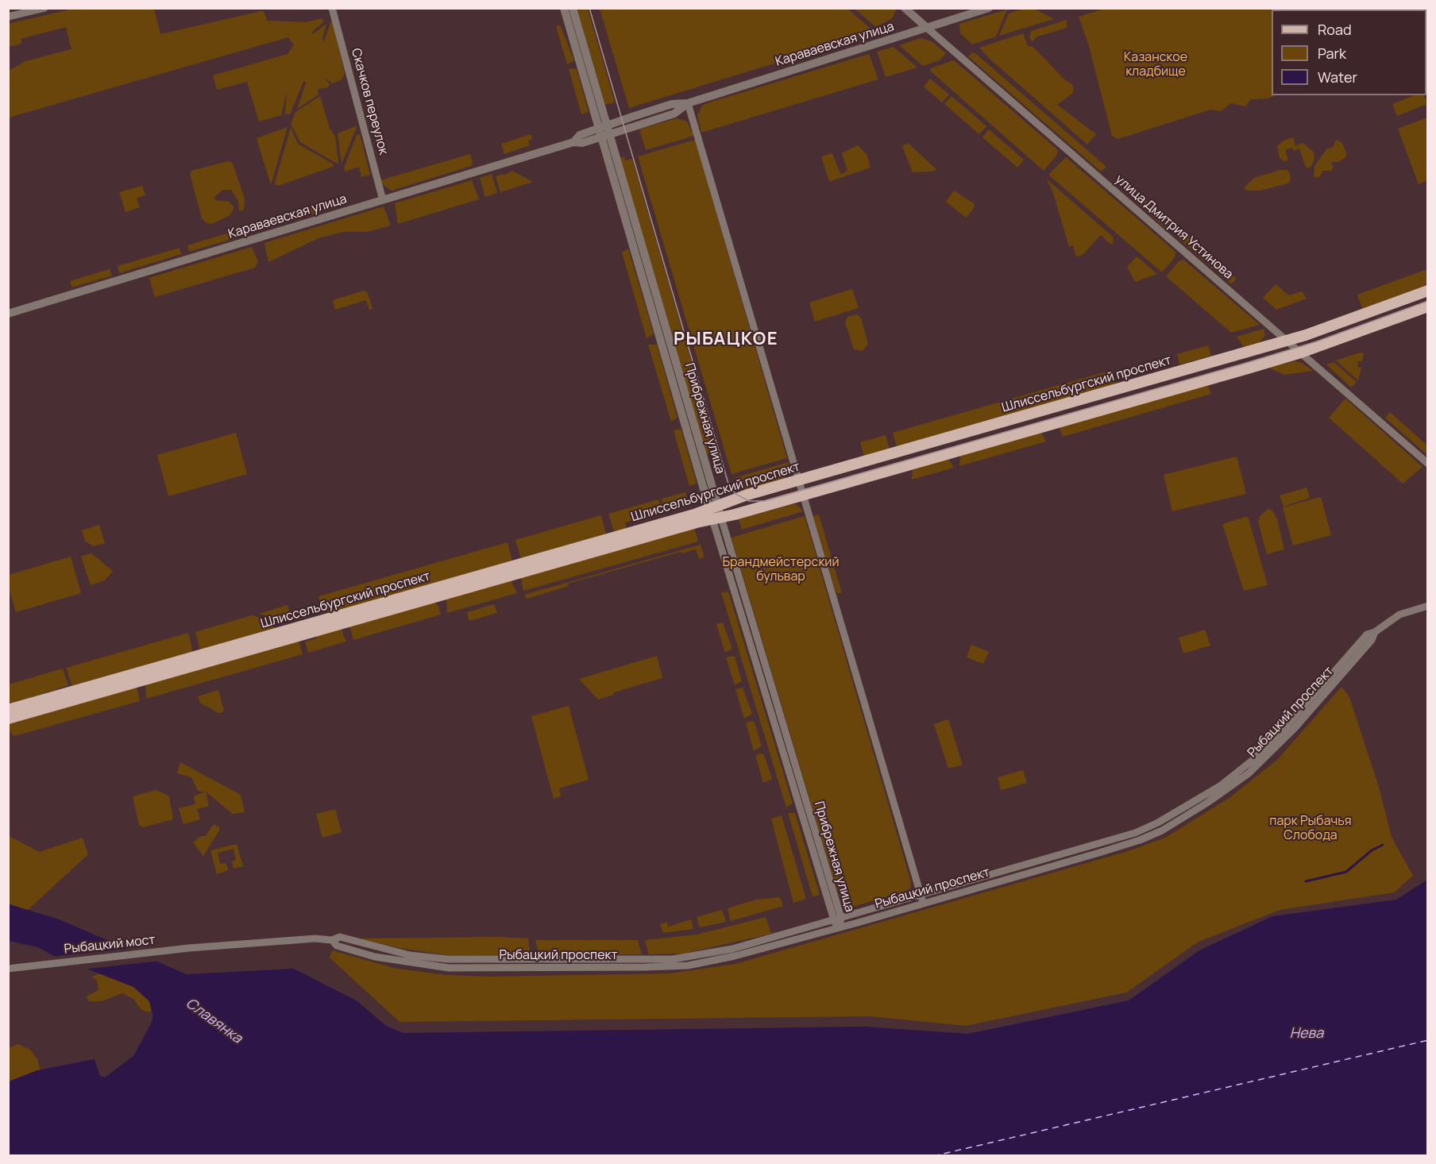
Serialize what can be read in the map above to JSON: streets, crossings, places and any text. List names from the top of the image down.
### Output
{
  "streets": {
    "main road": ["Шлиссельбургский проспект"],
    "street": [
      "Караваевская улица",
      "Скачков переулок",
      "улица Дмитрия Устинова",
      "Прибрежная улица",
      "Рыбацкий проспект",
      "Рыбацкий мост"
    ]
  },
  "crossings": [
    ["Караваевская улица", "Скачков переулок"],
    ["Караваевская улица", "улица Дмитрия Устинова"],
    ["Караваевская улица", "Прибрежная улица"],
    ["улица Дмитрия Устинова", "Шлиссельбургский проспект"],
    ["Шлиссельбургский проспект", "Прибрежная улица"],
    ["Прибрежная улица", "Рыбацкий проспект"],
    ["Рыбацкий проспект", "Рыбацкий мост"]
  ],
  "districts": ["РЫБАЦКОЕ"],
  "water": ["Славянка", "Нева"],
  "parks": ["Казанское кладбище", "Брандмейстерский бульвар", "парк Рыбачья Слобода"],
  "legend": ["Road", "Park", "Water"]
}
